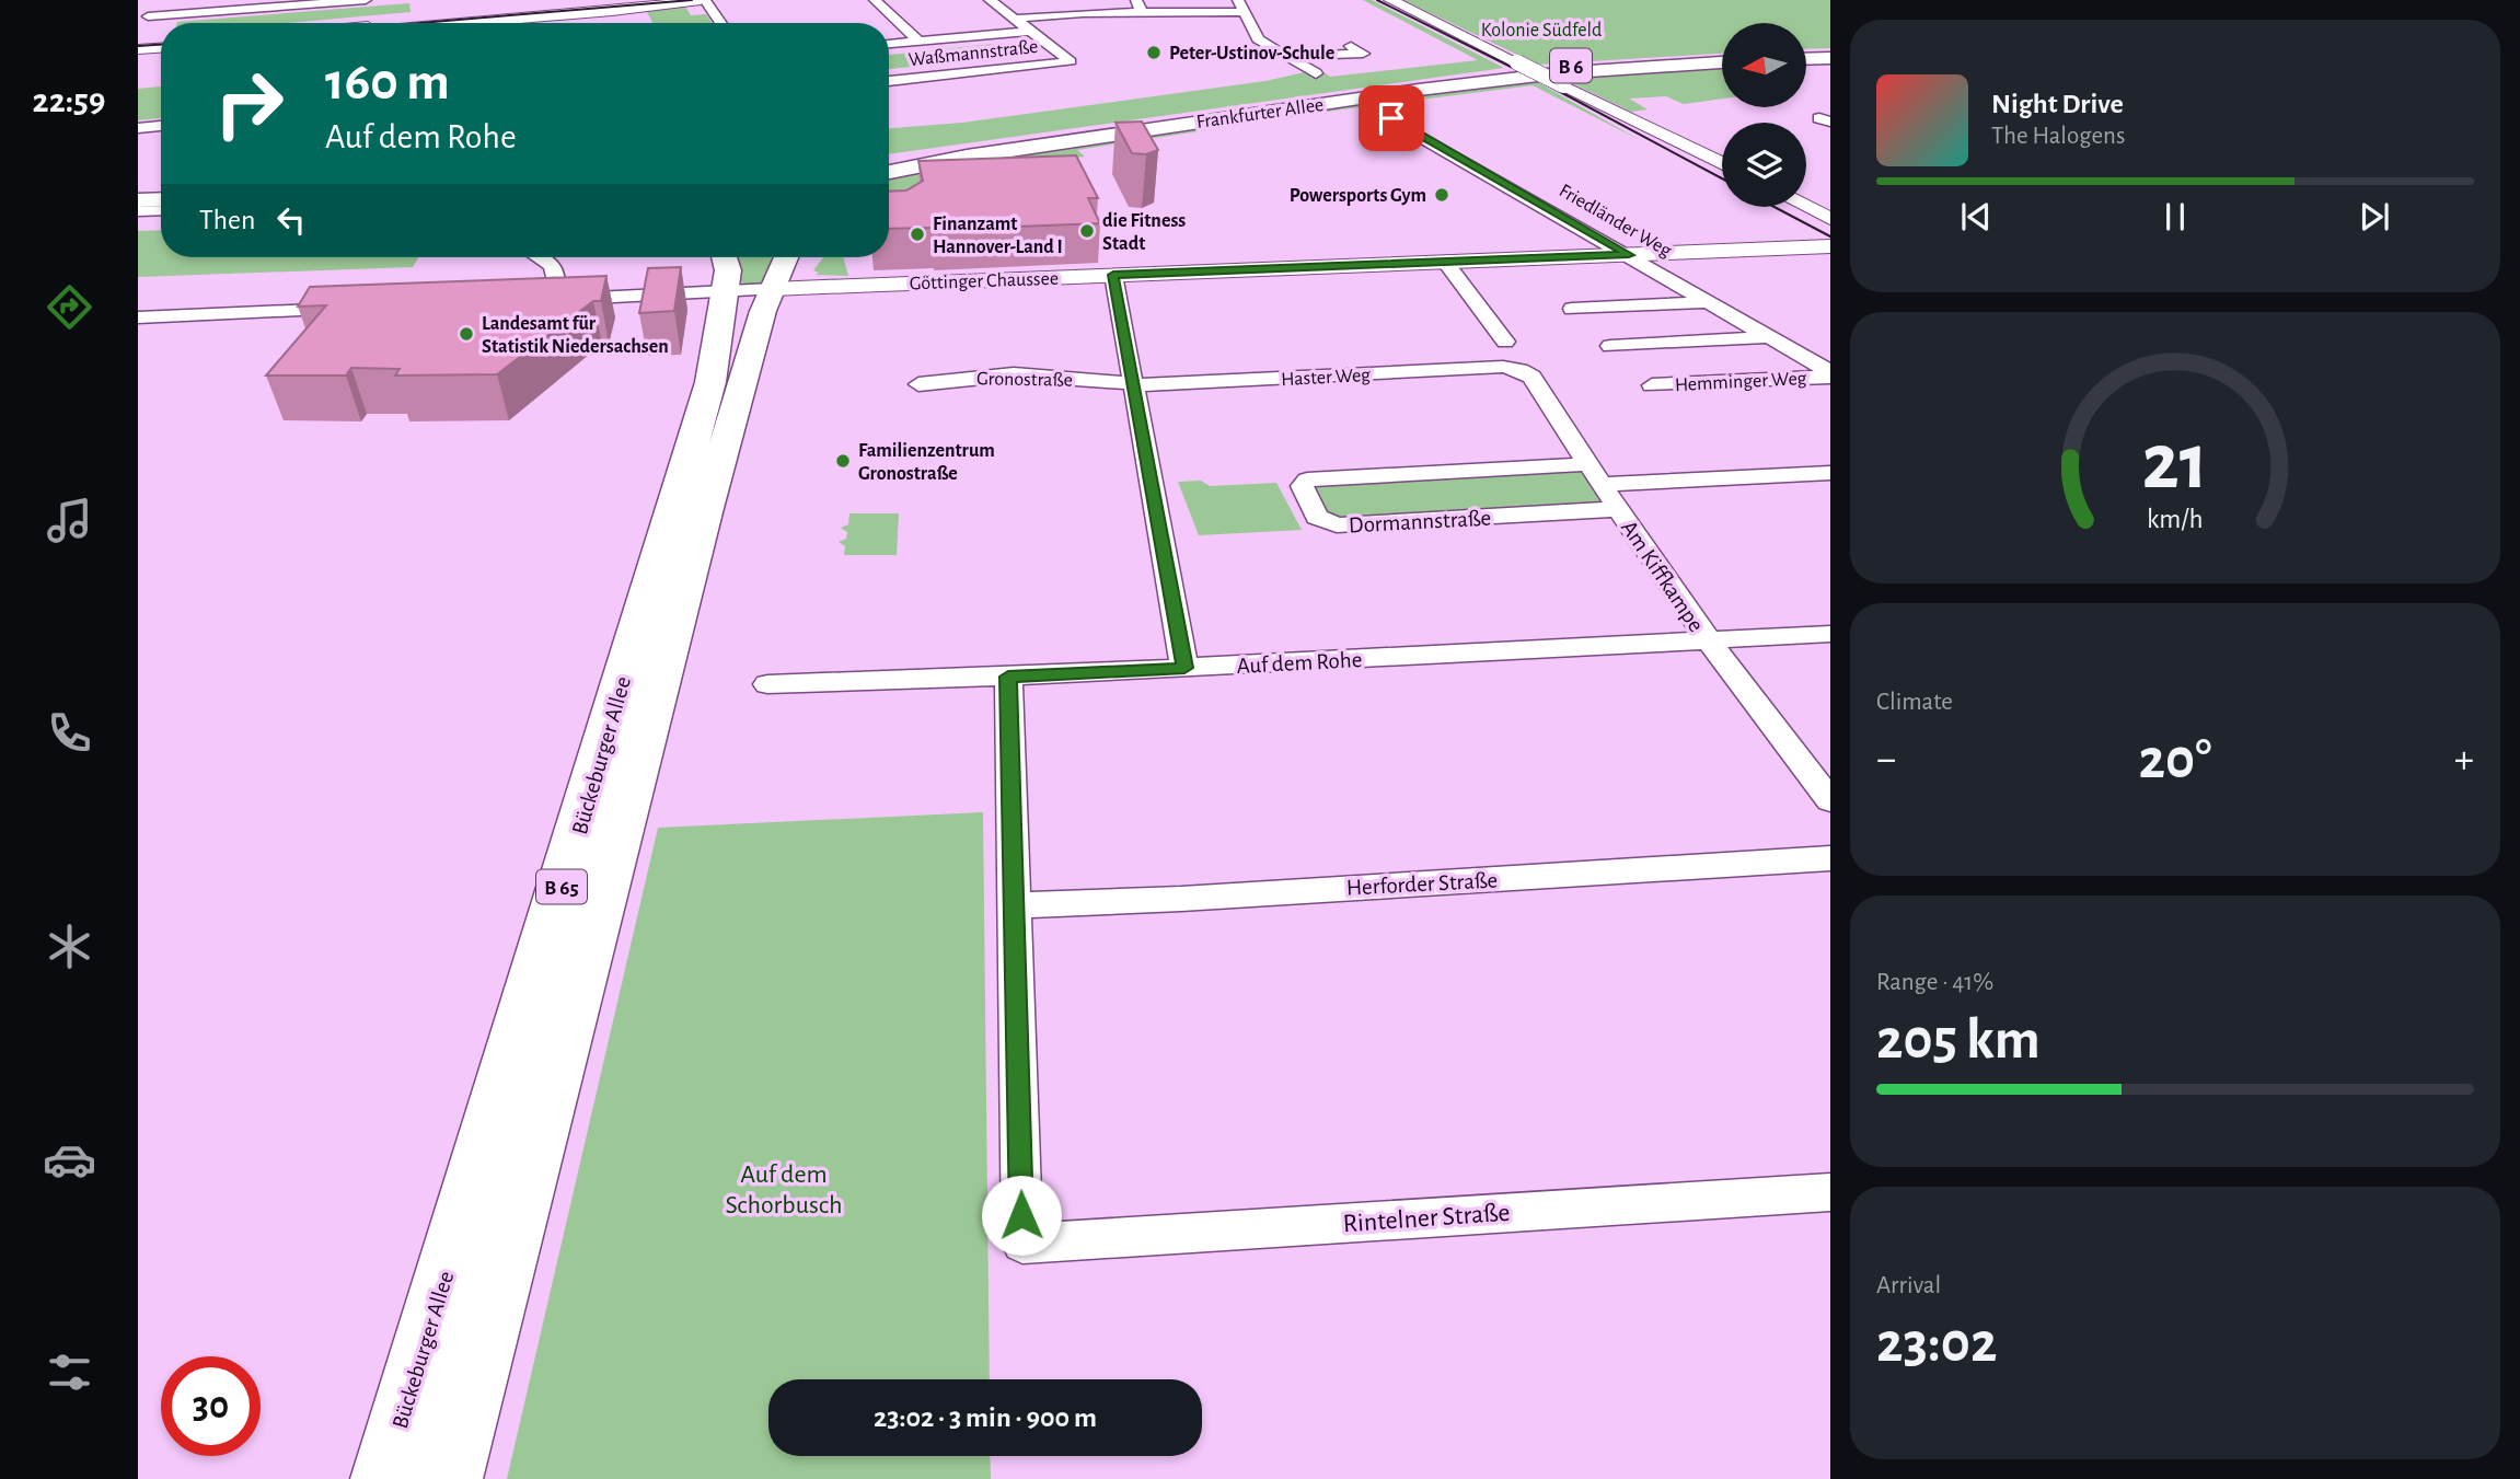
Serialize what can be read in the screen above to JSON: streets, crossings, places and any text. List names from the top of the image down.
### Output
{
  "streets": {
    "main road": [
      "B 6",
      "Frankfurter Allee",
      "Bückeburger Allee",
      "B 65"
    ],
    "street": [
      "Waßmannstraße",
      "Friedländer Weg",
      "Göttinger Chaussee",
      "Haster Weg",
      "Gronostraße",
      "Hemminger Weg",
      "Dormannstraße",
      "Am Kiffkampe",
      "Auf dem Rohe",
      "Herforder Straße",
      "Rintelner Straße"
    ]
  },
  "crossings": [
    ["Friedländer Weg", "Göttinger Chaussee"],
    ["Friedländer Weg", "Hemminger Weg"],
    ["Göttinger Chaussee", "Am Kiffkampe"],
    ["Göttinger Chaussee", "Bückeburger Allee"],
    ["Haster Weg", "Gronostraße"],
    ["Haster Weg", "Am Kiffkampe"],
    ["Dormannstraße", "Am Kiffkampe"],
    ["Am Kiffkampe", "Auf dem Rohe"],
    ["Herforder Straße", "Rintelner Straße"]
  ],
  "parks": ["Kolonie Südfeld", "Auf dem Schorbusch"],
  "places": [
    "Peter-Ustinov-Schule",
    "Powersports Gym",
    "die Fitness Stadt",
    "Finanzamt Hannover-Land I",
    "Landesamt für Statistik Niedersachsen",
    "Familienzentrum Gronostraße"
  ],
  "north": "left",
  "page": {
    "tabs": "22:59",
    "turn": ["160 m", "Auf dem Rohe"],
    "song": ["Night Drive", "The Halogens"],
    "then": "Then",
    "tile": [
      "Climate",
      ["Range · 41%", "205 km"],
      ["Arrival", "23:02"]
    ],
    "heat": ["−", "20°", "+"],
    "limit": "30",
    "trip": "23:02 · 3 min · 900 m",
    "gauge": ["21", "km/h"]
  }
}
